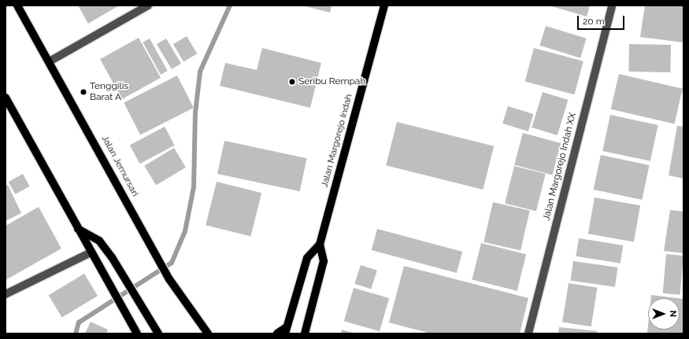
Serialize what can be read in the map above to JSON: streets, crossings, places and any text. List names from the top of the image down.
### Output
{
  "streets": {
    "main road": ["Jalan Margorejo Indah", "Jalan Jemursari"],
    "street": ["Jalan Margorejo Indah XX"]
  },
  "places": ["Seribu Rempah", "Tenggilis Barat A"],
  "scale_bar": "20 m",
  "north": "right"
}
